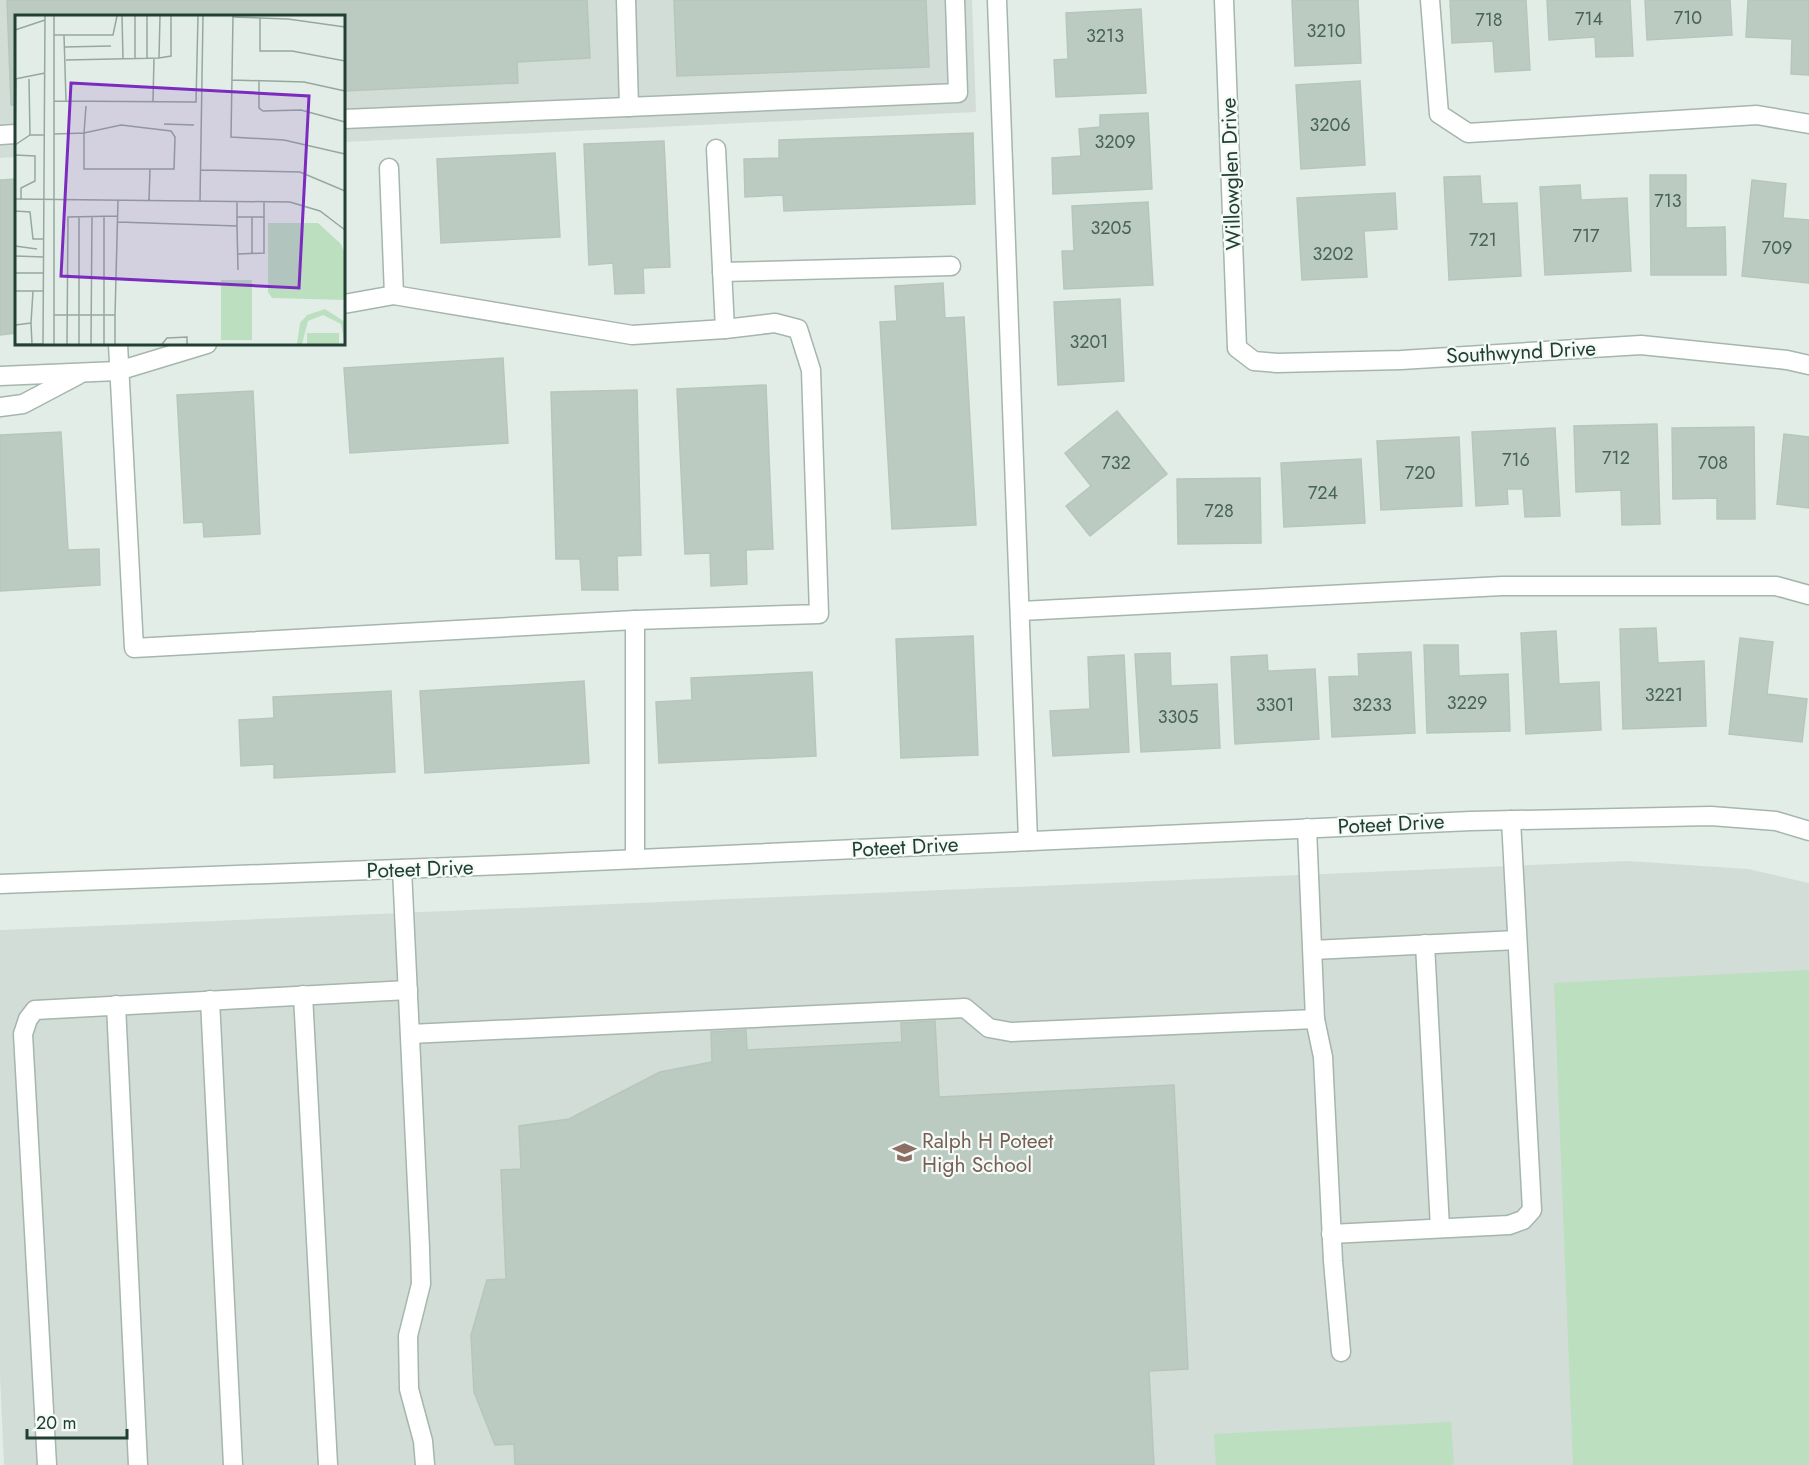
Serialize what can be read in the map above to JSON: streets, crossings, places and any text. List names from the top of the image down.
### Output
{
  "streets": {
    "street": ["Willowglen Drive", "Southwynd Drive", "Poteet Drive"]
  },
  "crossings": [
    ["Willowglen Drive", "Southwynd Drive"]
  ],
  "places": {
    "school or university": ["Ralph H Poteet High School"]
  },
  "house_numbers": [
    "710",
    "714",
    "718",
    "3210",
    "3213",
    "3206",
    "3209",
    "713",
    "3205",
    "717",
    "721",
    "709",
    "3202",
    "3201",
    "712",
    "716",
    "732",
    "708",
    "720",
    "724",
    "728",
    "3221",
    "3229",
    "3301",
    "3233",
    "3305"
  ],
  "scale_bar": "20 m"
}
